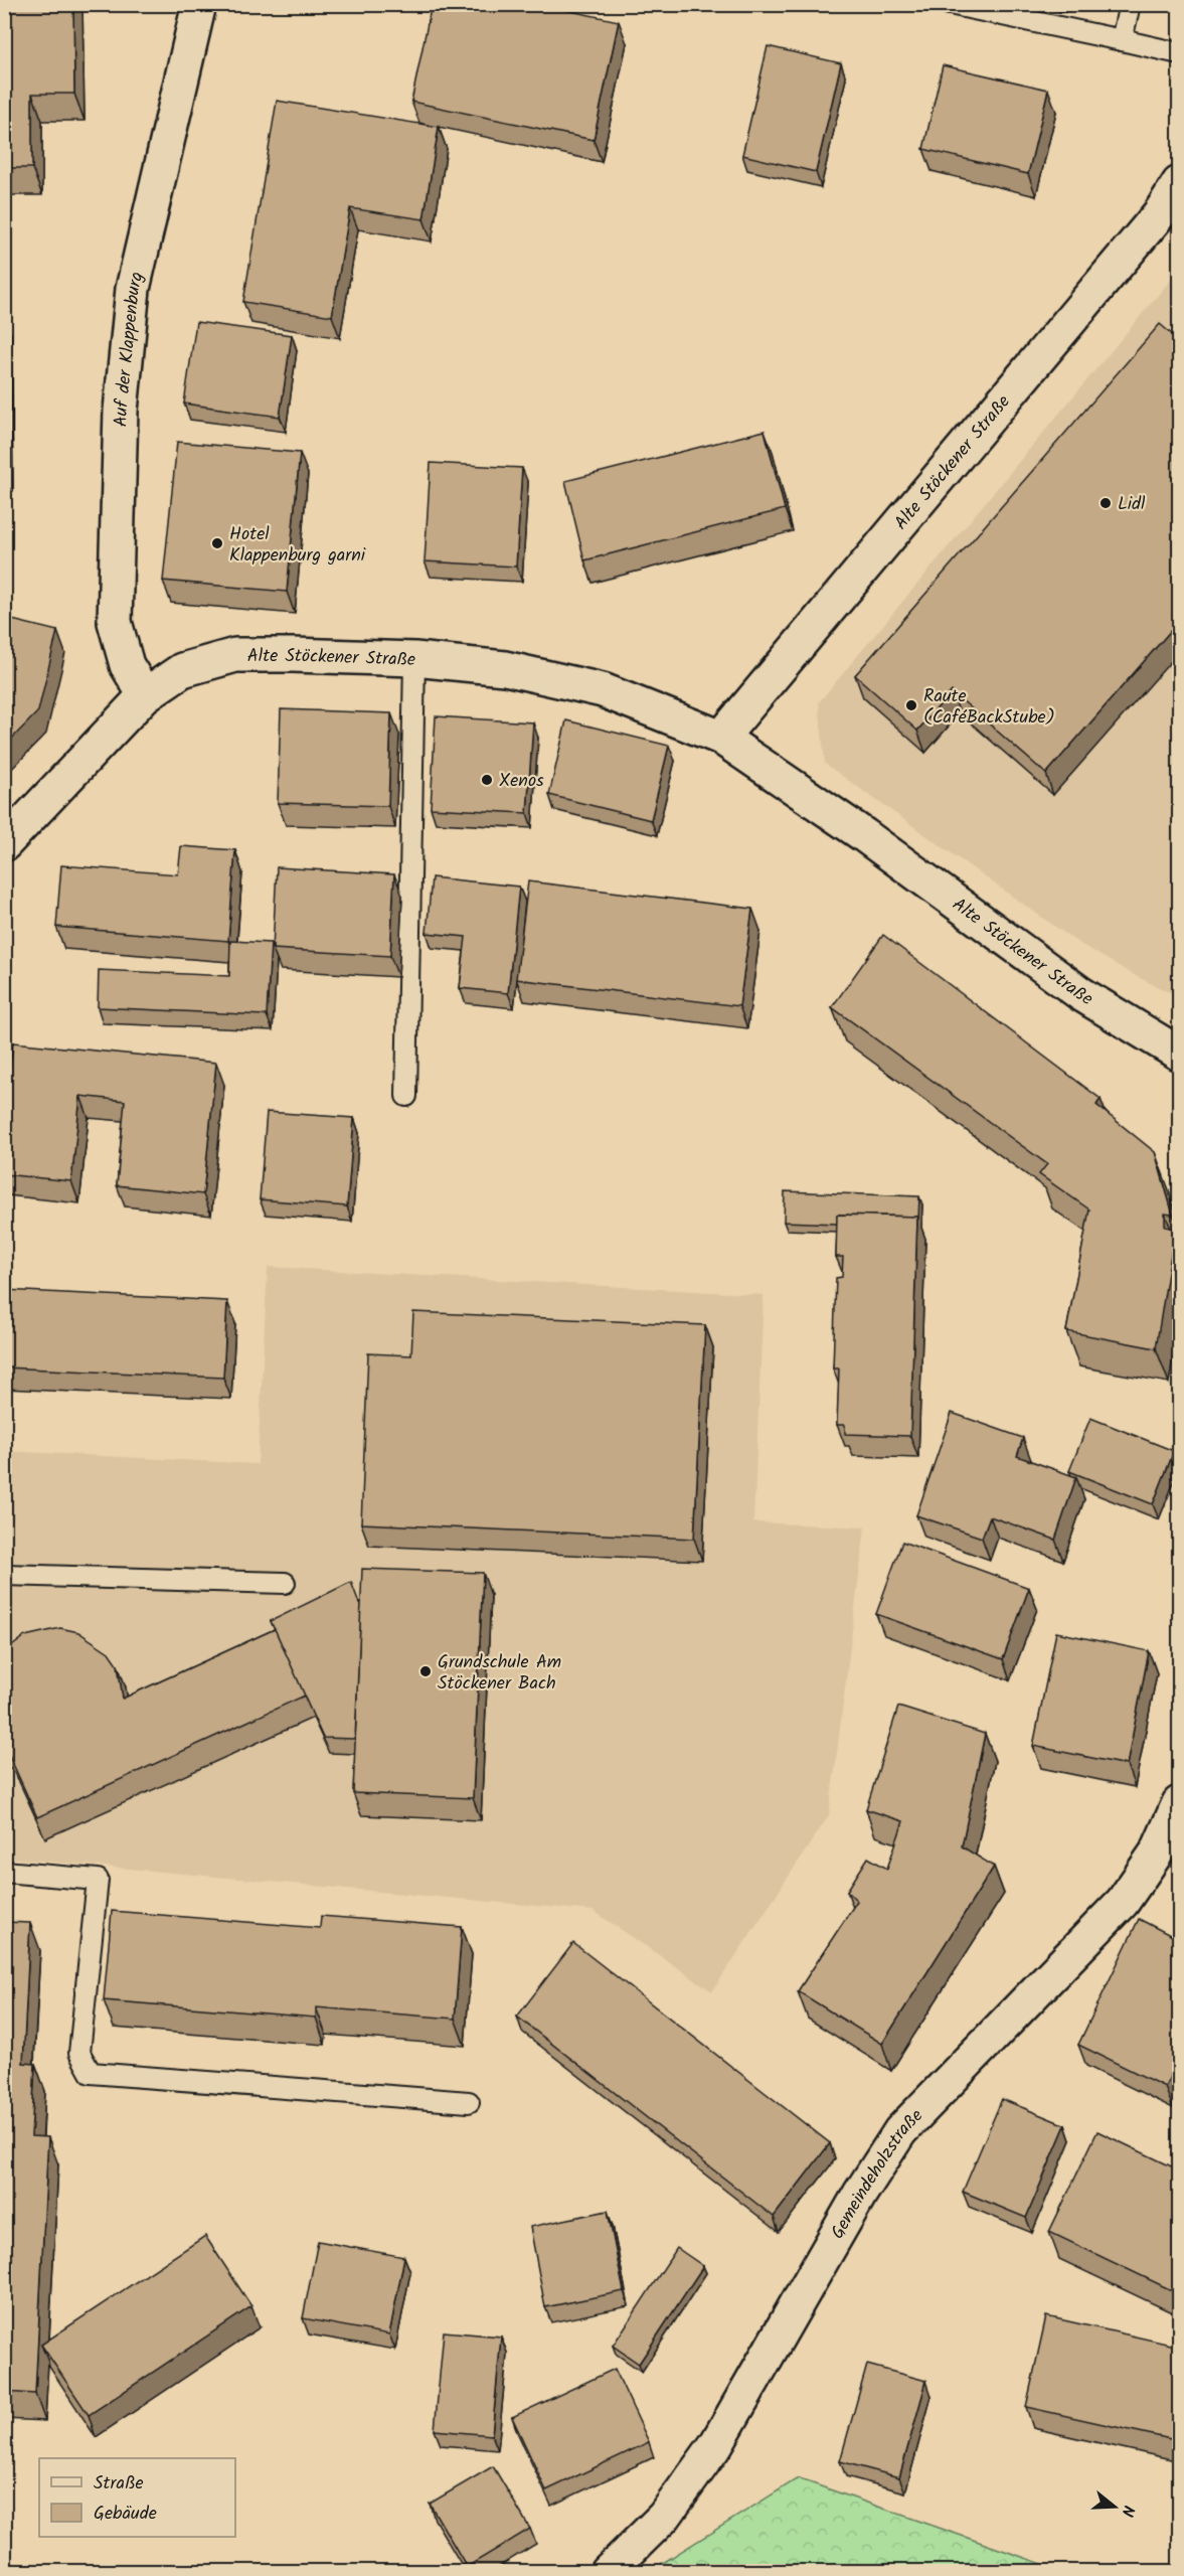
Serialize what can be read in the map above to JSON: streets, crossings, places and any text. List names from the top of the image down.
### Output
{
  "streets": {
    "street": ["Auf der Klappenburg", "Alte Stöckener Straße", "Gemeindeholzstraße"]
  },
  "crossings": [
    ["Auf der Klappenburg", "Alte Stöckener Straße"]
  ],
  "places": [
    "Lidl",
    "Hotel Klappenburg garni",
    "Raute (CaféBackStube)",
    "Xenos",
    "Grundschule Am Stöckener Bach"
  ],
  "legend": ["Straße", "Gebäude"],
  "north": "right"
}
